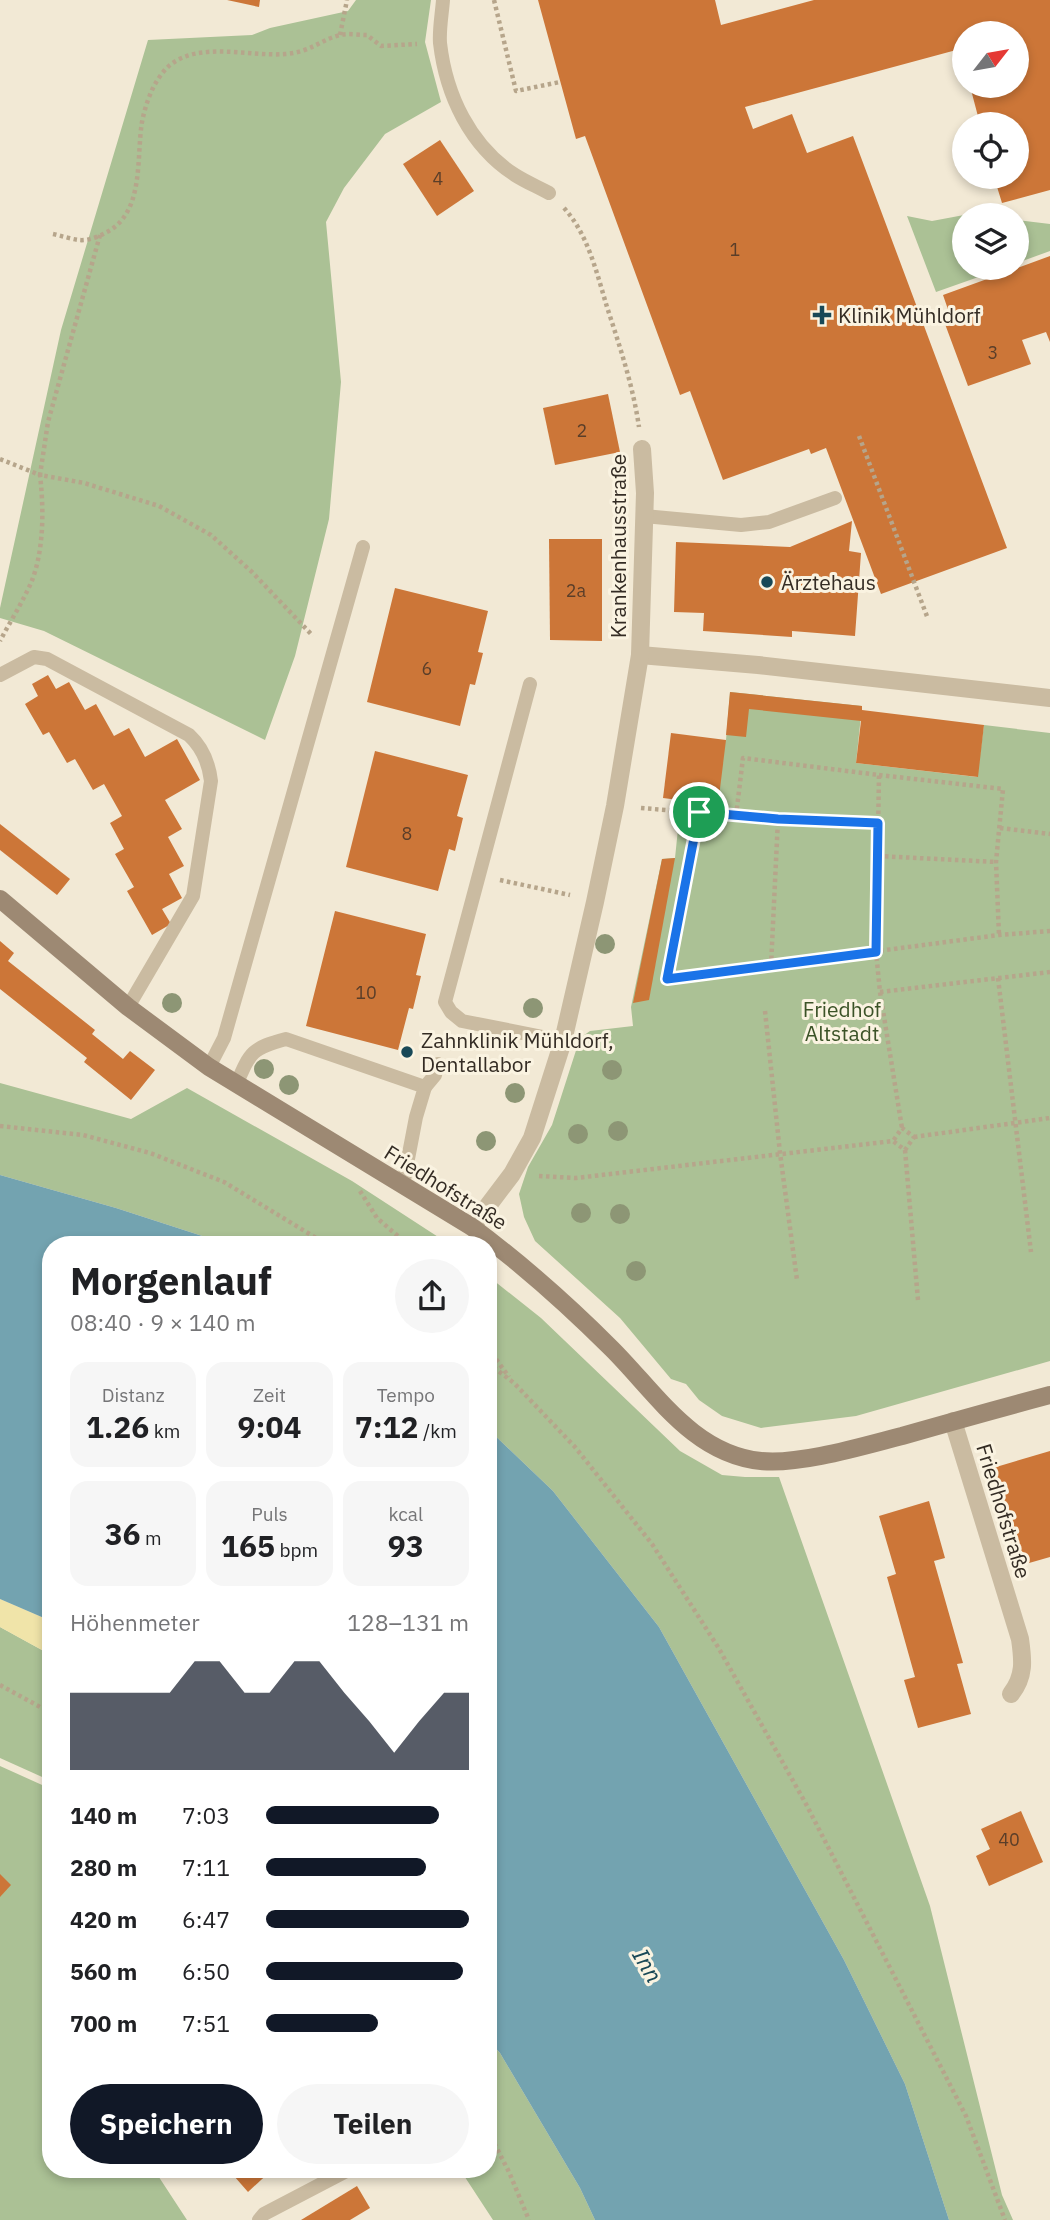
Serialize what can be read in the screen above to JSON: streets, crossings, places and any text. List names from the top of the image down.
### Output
{
  "streets": {
    "street": ["Krankenhausstraße", "Friedhofstraße"]
  },
  "crossings": [
    ["Krankenhausstraße", "Friedhofstraße"]
  ],
  "water": ["Inn"],
  "parks": ["Friedhof Altstadt"],
  "places": {
    "health": ["Klinik Mühldorf"],
    "other": ["Ärztehaus", "Zahnklinik Mühldorf, Dentallabor"]
  },
  "house_numbers": [
    "4",
    "1",
    "3",
    "2",
    "2a",
    "6",
    "8",
    "10",
    "40"
  ],
  "north": "top right",
  "page": {
    "heading": ["Morgenlauf", "08:40 · 9 × 140 m"],
    "stats": [
      ["Distanz", "1.26 km"],
      ["Zeit", "9:04"],
      ["Tempo", "7:12 /km"],
      ["36 m"],
      ["Puls", "165 bpm"],
      ["kcal", "93"]
    ],
    "chart": ["Höhenmeter", "128–131 m"],
    "list": [
      {
        "name": "140 m",
        "note": "7:03"
      },
      {
        "name": "280 m",
        "note": "7:11"
      },
      {
        "name": "420 m",
        "note": "6:47"
      },
      {
        "name": "560 m",
        "note": "6:50"
      },
      {
        "name": "700 m",
        "note": "7:51"
      }
    ],
    "buttons": ["Speichern", "Teilen"]
  }
}
